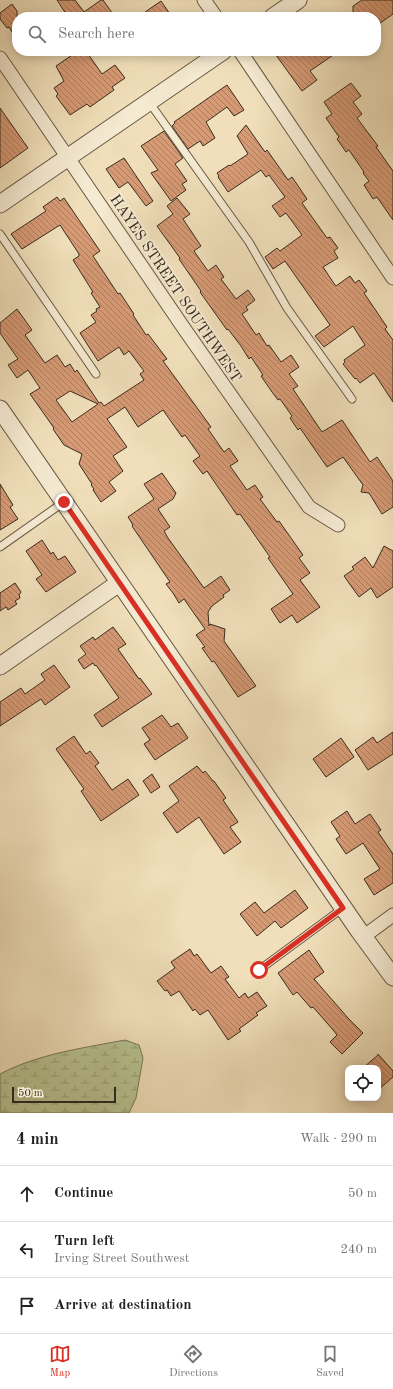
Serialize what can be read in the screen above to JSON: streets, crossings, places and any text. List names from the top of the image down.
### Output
{
  "streets": {
    "street": ["HAYES STREET SOUTHWEST"]
  },
  "scale_bar": "50 m",
  "page": {
    "search": "Search here",
    "scale": "50 m",
    "heading": ["4 min", "Walk · 290 m"],
    "list": [
      ["Continue", "50 m"],
      ["Turn left", "Irving Street Southwest", "240 m"],
      "Arrive at destination"
    ],
    "nav": ["Map", "Directions", "Saved"]
  }
}
